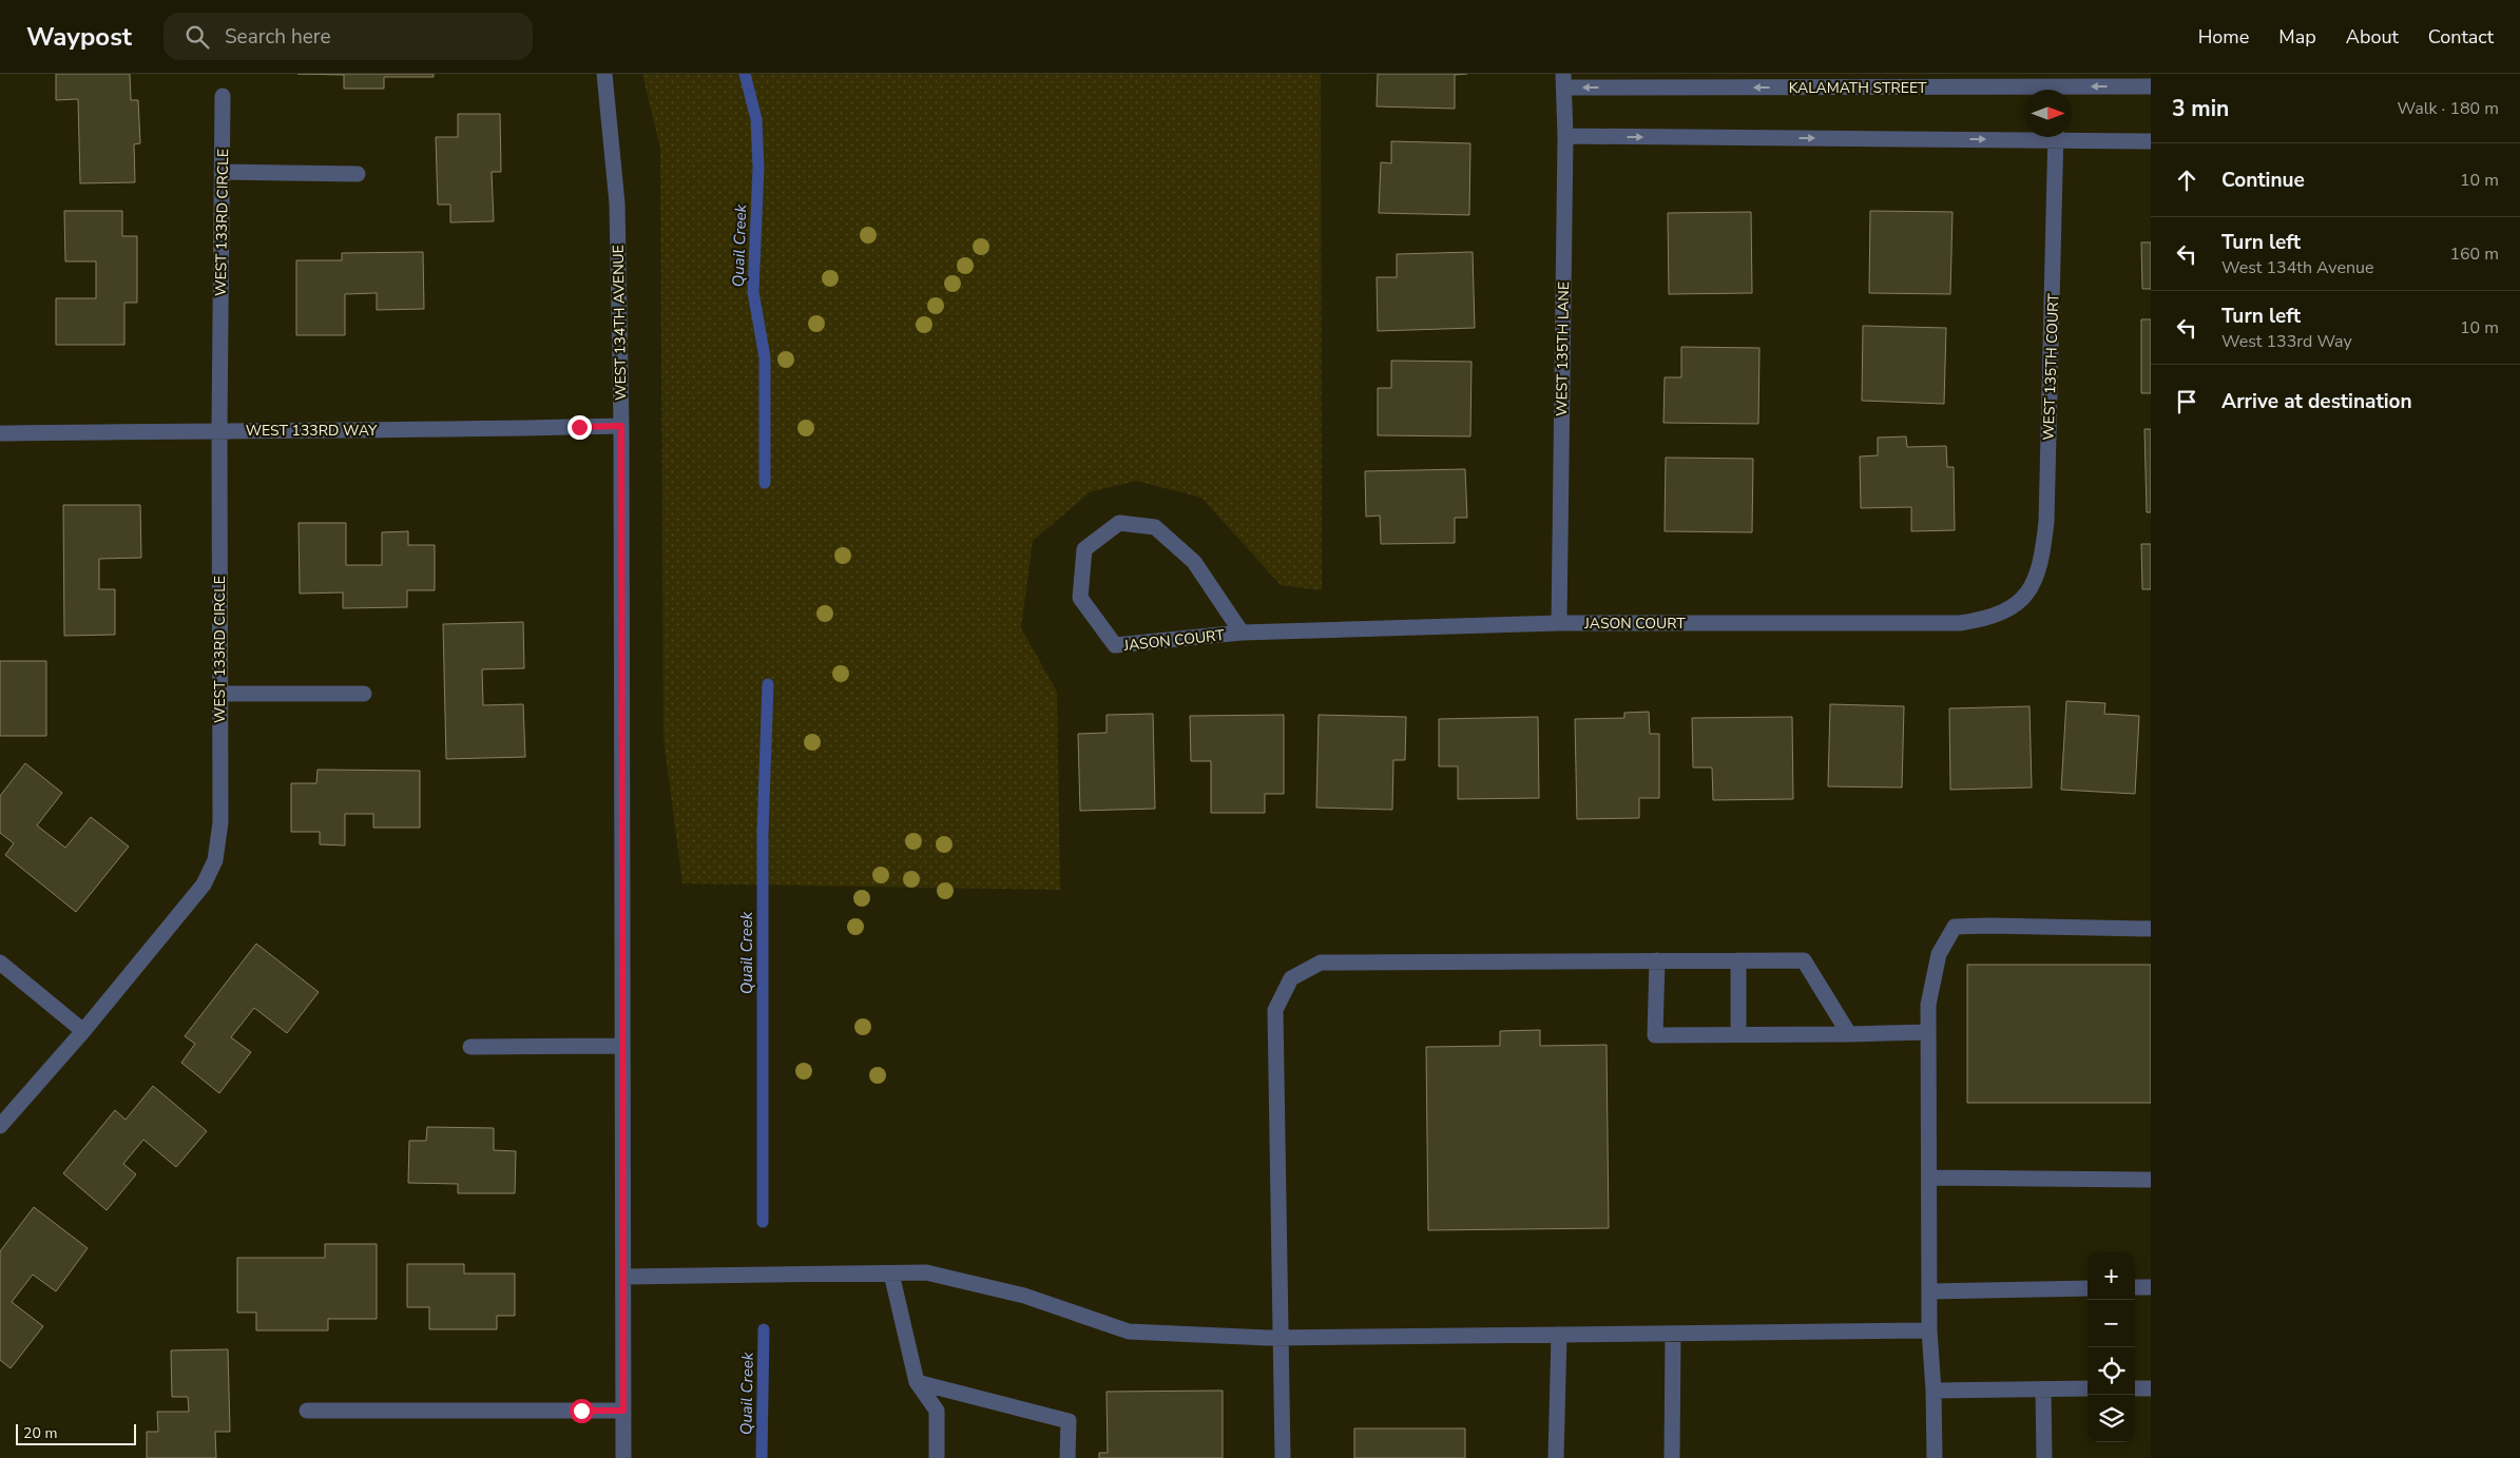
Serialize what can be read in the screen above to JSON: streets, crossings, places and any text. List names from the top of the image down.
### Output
{
  "streets": {
    "street": [
      "KALAMATH STREET",
      "WEST 133RD CIRCLE",
      "WEST 134TH AVENUE",
      "WEST 135TH LANE",
      "WEST 135TH COURT",
      "WEST 133RD WAY",
      "JASON COURT"
    ]
  },
  "crossings": [
    ["KALAMATH STREET", "WEST 135TH LANE"],
    ["WEST 133RD CIRCLE", "WEST 133RD WAY"],
    ["WEST 134TH AVENUE", "WEST 133RD WAY"],
    ["WEST 135TH LANE", "JASON COURT"],
    ["WEST 135TH COURT", "JASON COURT"]
  ],
  "water": ["Quail Creek"],
  "scale_bar": "20 m",
  "north": "right",
  "page": {
    "header": "Waypost",
    "search": "Search here",
    "nav": [
      "Home",
      "Map",
      "About",
      "Contact"
    ],
    "heading": ["3 min", "Walk · 180 m"],
    "list": [
      ["Continue", "10 m"],
      ["Turn left", "West 134th Avenue", "160 m"],
      ["Turn left", "West 133rd Way", "10 m"],
      "Arrive at destination"
    ],
    "map_buttons": ["+", "−"],
    "scale": "20 m"
  }
}
